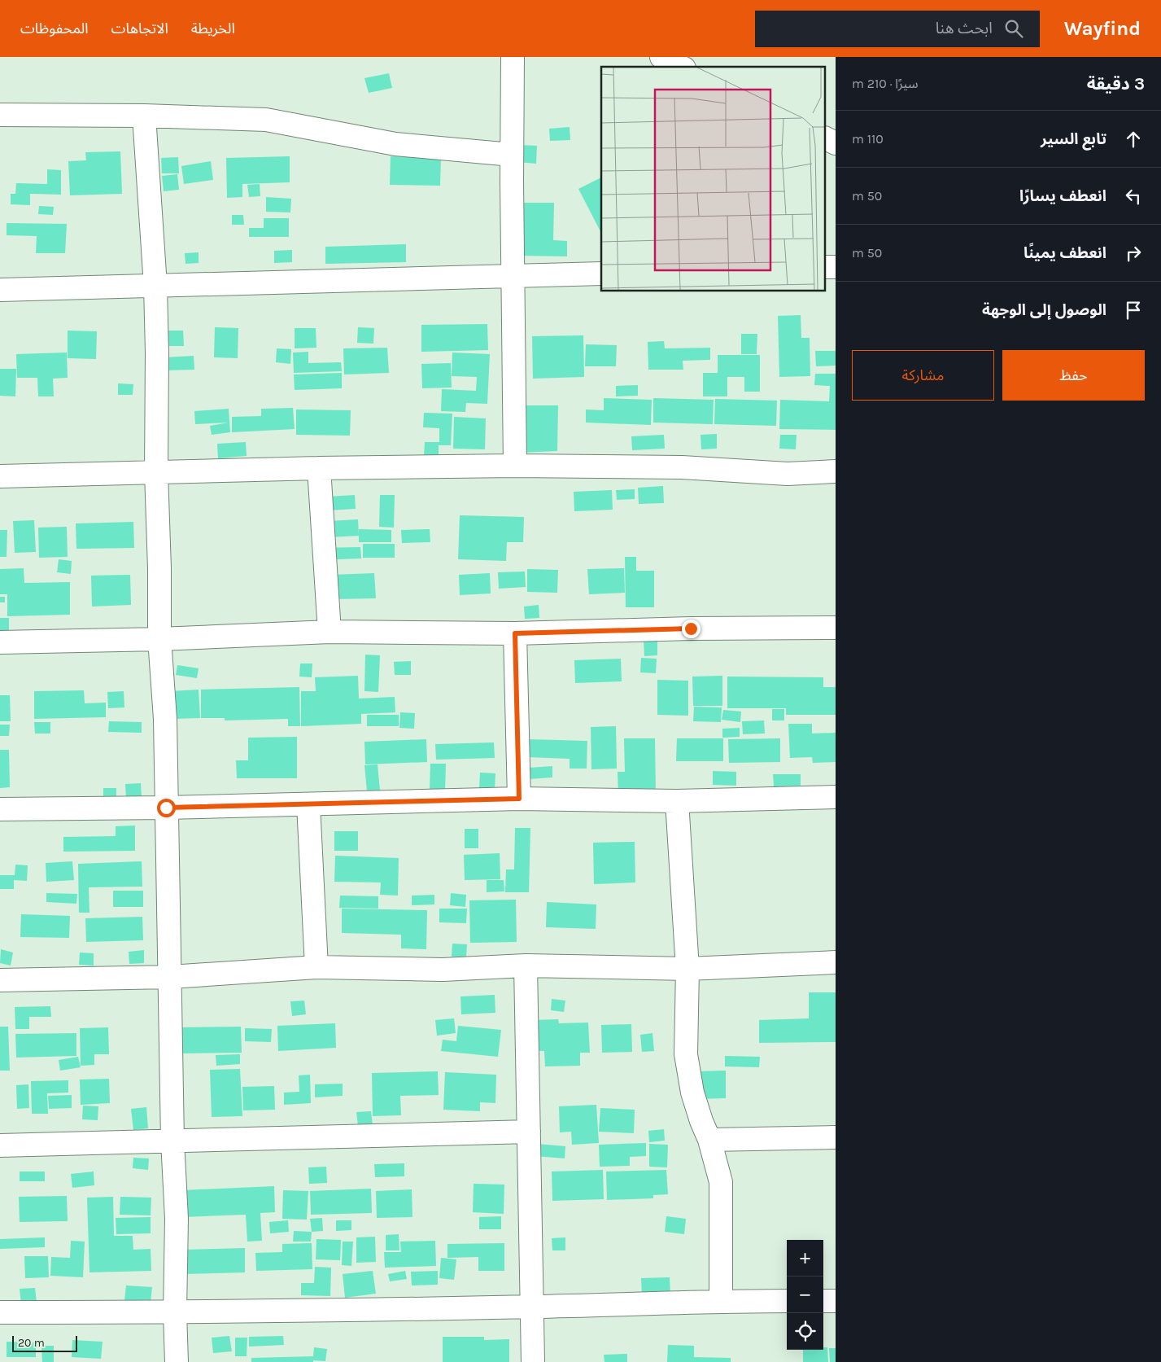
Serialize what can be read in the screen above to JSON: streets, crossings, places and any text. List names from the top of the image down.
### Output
{
  "scale_bar": "20 m",
  "page": {
    "header": "Wayfind",
    "search": "ابحث هنا",
    "nav": ["الخريطة", "الاتجاهات", "المحفوظات"],
    "heading": ["3 دقيقة", "سيرًا · 210 m"],
    "list": [
      ["تابع السير", "110 m"],
      ["انعطف يسارًا", "50 m"],
      ["انعطف يمينًا", "50 m"],
      "الوصول إلى الوجهة"
    ],
    "buttons": ["حفظ", "مشاركة"],
    "map_buttons": ["+", "−"],
    "scale": "20 m"
  }
}
